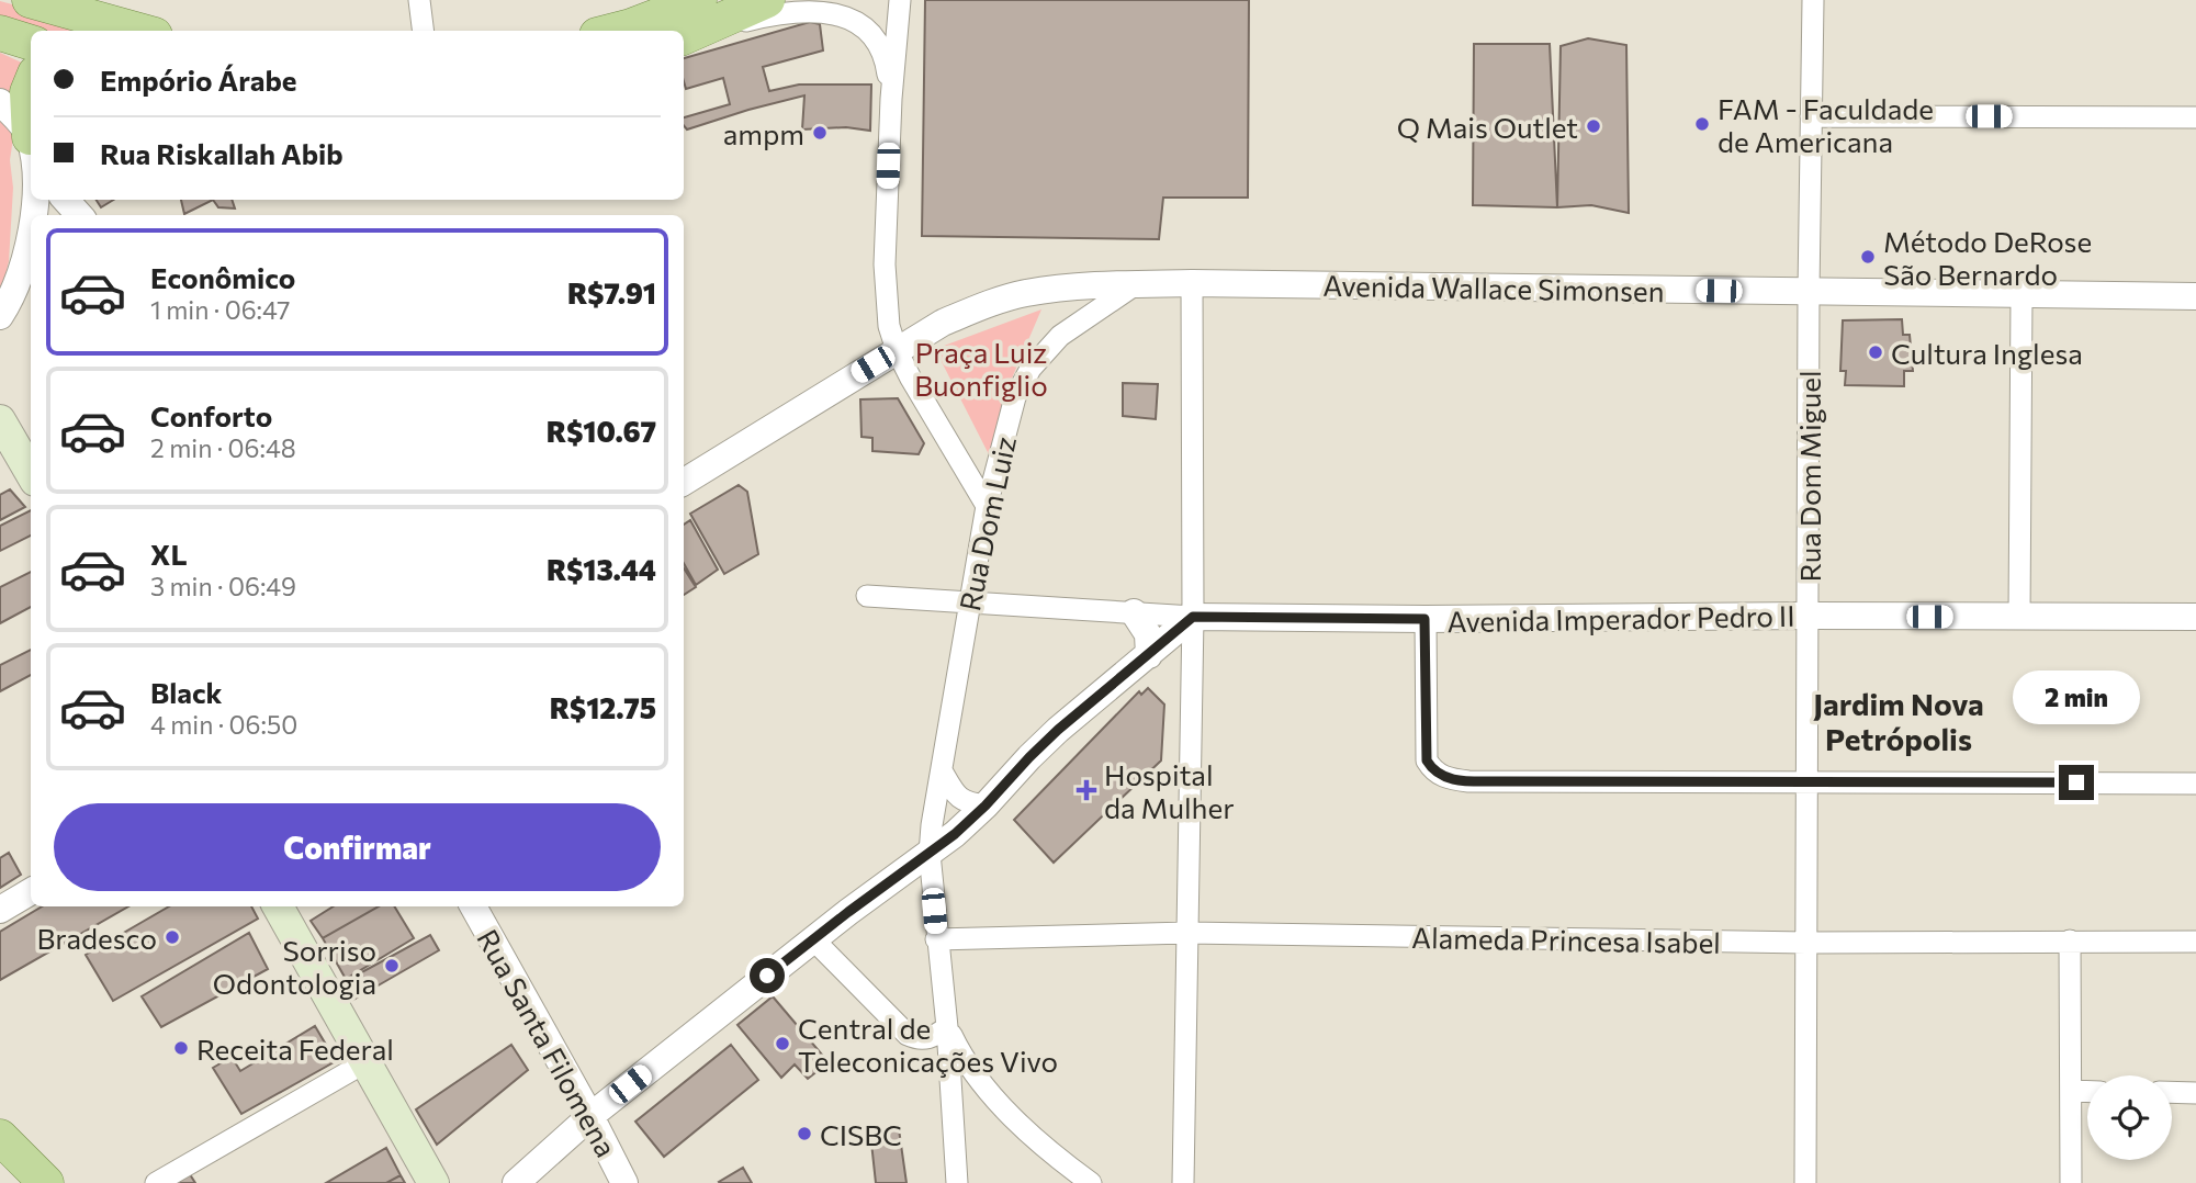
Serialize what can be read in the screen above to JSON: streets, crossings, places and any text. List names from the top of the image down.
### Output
{
  "streets": {
    "street": [
      "Avenida Wallace Simonsen",
      "Rua Dom Miguel",
      "Rua Dom Luiz",
      "Avenida Imperador Pedro II",
      "Alameda Princesa Isabel",
      "Rua Santa Filomena"
    ]
  },
  "crossings": [
    ["Avenida Wallace Simonsen", "Rua Dom Miguel"],
    ["Avenida Wallace Simonsen", "Rua Dom Luiz"],
    ["Rua Dom Miguel", "Avenida Imperador Pedro II"],
    ["Rua Dom Miguel", "Alameda Princesa Isabel"],
    ["Rua Dom Luiz", "Alameda Princesa Isabel"]
  ],
  "districts": ["Jardim Nova Petrópolis"],
  "parks": ["Praça Luiz Buonfiglio"],
  "places": {
    "other": [
      "FAM - Faculdade de Americana",
      "Q Mais Outlet",
      "ampm",
      "Método DeRose São Bernardo",
      "Cultura Inglesa",
      "Bradesco",
      "Sorriso Odontologia",
      "Central de Teleconicações Vivo",
      "Receita Federal",
      "CISBC"
    ],
    "health": ["Hospital da Mulher"]
  },
  "page": {
    "banner": ["Empório Árabe", "Rua Riskallah Abib"],
    "list": [
      {
        "name": "Econômico",
        "note": "1 min · 06:47",
        "value": "R$7.91"
      },
      {
        "name": "Conforto",
        "note": "2 min · 06:48",
        "value": "R$10.67"
      },
      {
        "name": "XL",
        "note": "3 min · 06:49",
        "value": "R$13.44"
      },
      {
        "name": "Black",
        "note": "4 min · 06:50",
        "value": "R$12.75"
      }
    ],
    "bubble": "2 min",
    "buttons": "Confirmar"
  }
}
